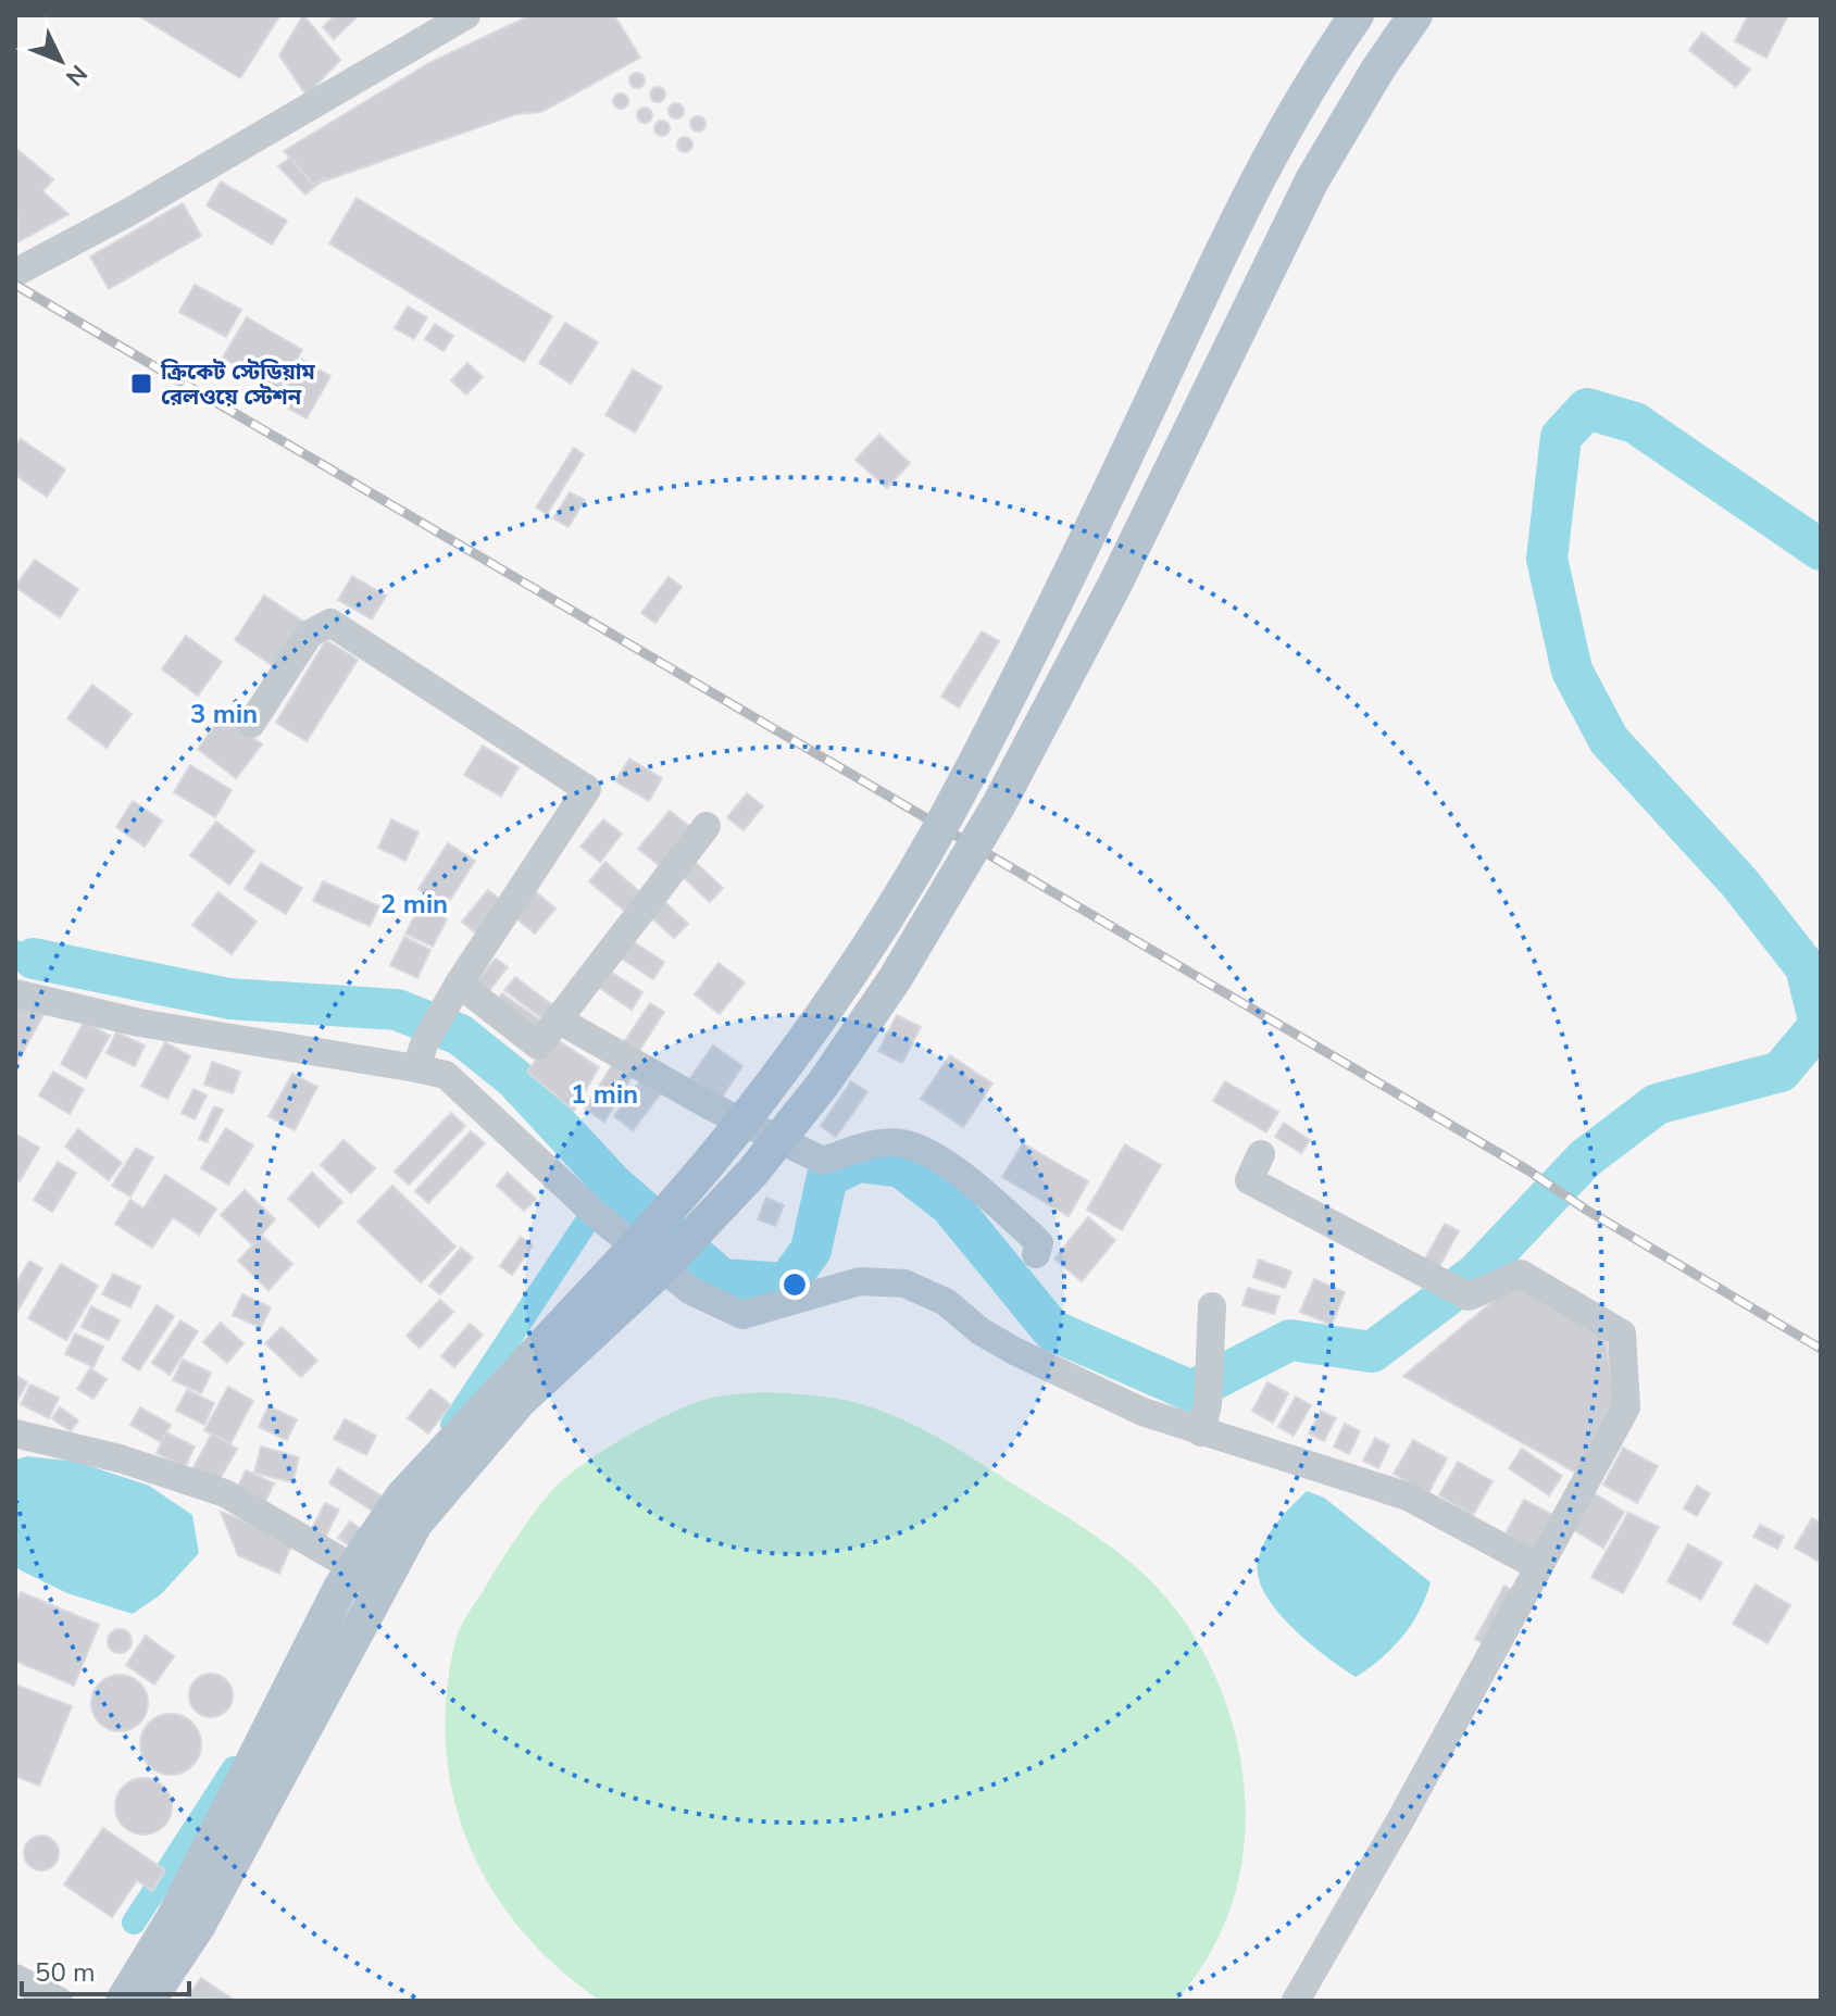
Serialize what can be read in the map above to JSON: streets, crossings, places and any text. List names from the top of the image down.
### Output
{
  "places": {
    "transit": ["ক্রিকেট স্টেডিয়াম রেলওয়ে স্টেশন"]
  },
  "scale_bar": "50 m",
  "north": "bottom right",
  "rings": ["3 min", "2 min", "1 min"]
}
